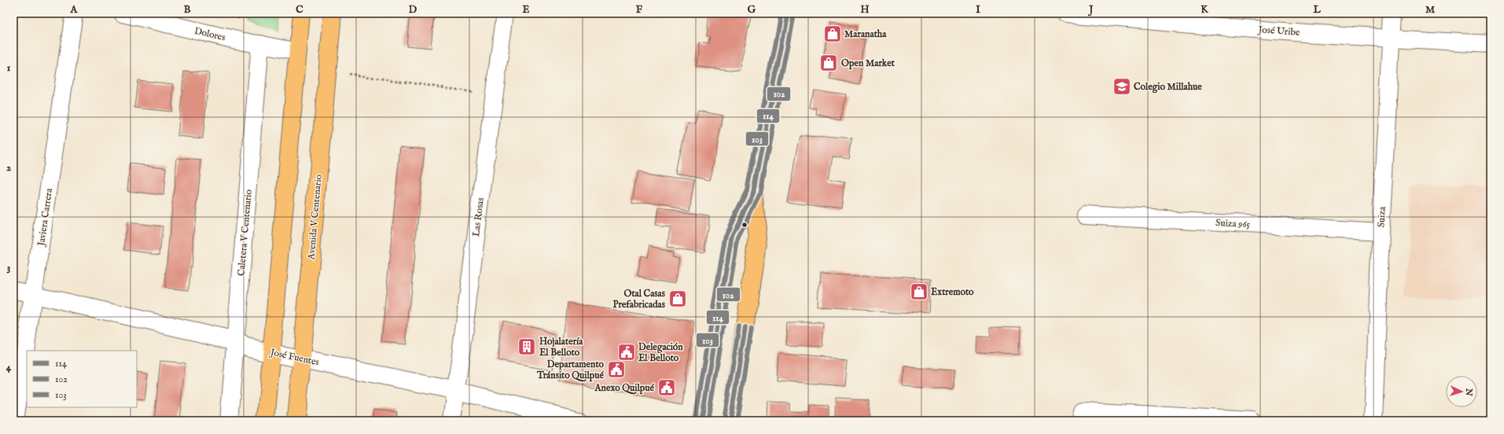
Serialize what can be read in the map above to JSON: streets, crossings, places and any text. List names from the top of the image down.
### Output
{
  "streets": {
    "main road": ["Avenida V Centenario"],
    "street": [
      "José Uribe",
      "Dolores",
      "Javiera Carrera",
      "Las Rosas",
      "Suiza",
      "Suiza 965",
      "Caletera V Centenario",
      "José Fuentes"
    ]
  },
  "crossings": [
    ["José Uribe", "Suiza"],
    ["Dolores", "Caletera V Centenario"],
    ["Javiera Carrera", "José Fuentes"],
    ["Avenida V Centenario", "José Fuentes"],
    ["Las Rosas", "José Fuentes"],
    ["Suiza", "Suiza 965"],
    ["Caletera V Centenario", "José Fuentes"]
  ],
  "places": {
    "shop": [
      "Maranatha",
      "Open Market",
      "Extremoto",
      "Otal Casas Prefabricadas"
    ],
    "school or university": ["Colegio Millahue"],
    "building": ["Hojalatería El Belloto"],
    "public building": ["Delegación El Belloto", "Departamento Tránsito Quilpué", "Anexo Quilpué"]
  },
  "lines": ["transit line 114", "transit line 103", "transit line 102"],
  "legend": ["114", "102", "103"],
  "north": "right",
  "grid": {
    "columns": [
      "A",
      "B",
      "C",
      "D",
      "E",
      "F",
      "G",
      "H",
      "I",
      "J",
      "K",
      "L",
      "M"
    ],
    "rows": [
      "1",
      "2",
      "3",
      "4"
    ]
  }
}
